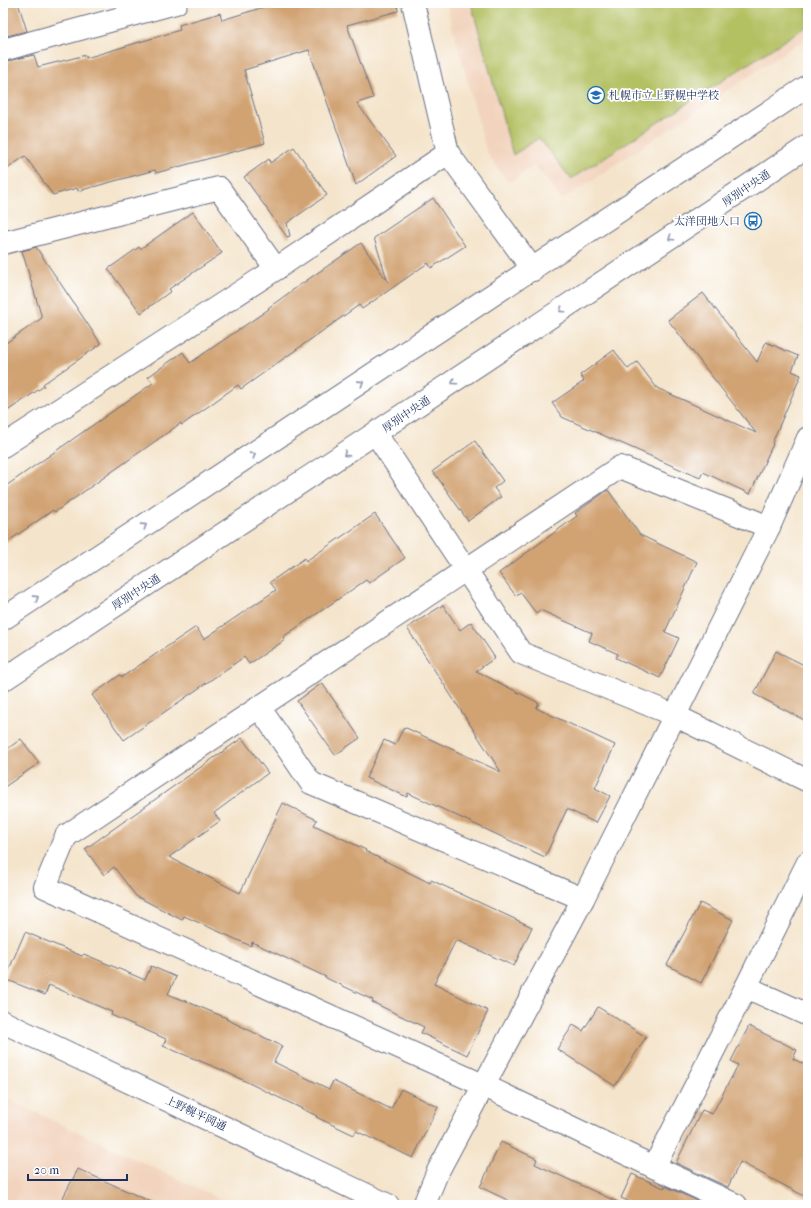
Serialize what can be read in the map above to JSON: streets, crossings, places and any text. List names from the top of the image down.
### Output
{
  "streets": {
    "street": ["厚別中央通", "上野幌平岡通"]
  },
  "places": {
    "school or university": ["札幌市立上野幌中学校"],
    "bus stop": ["太洋団地入口"]
  },
  "scale_bar": "20 m"
}
